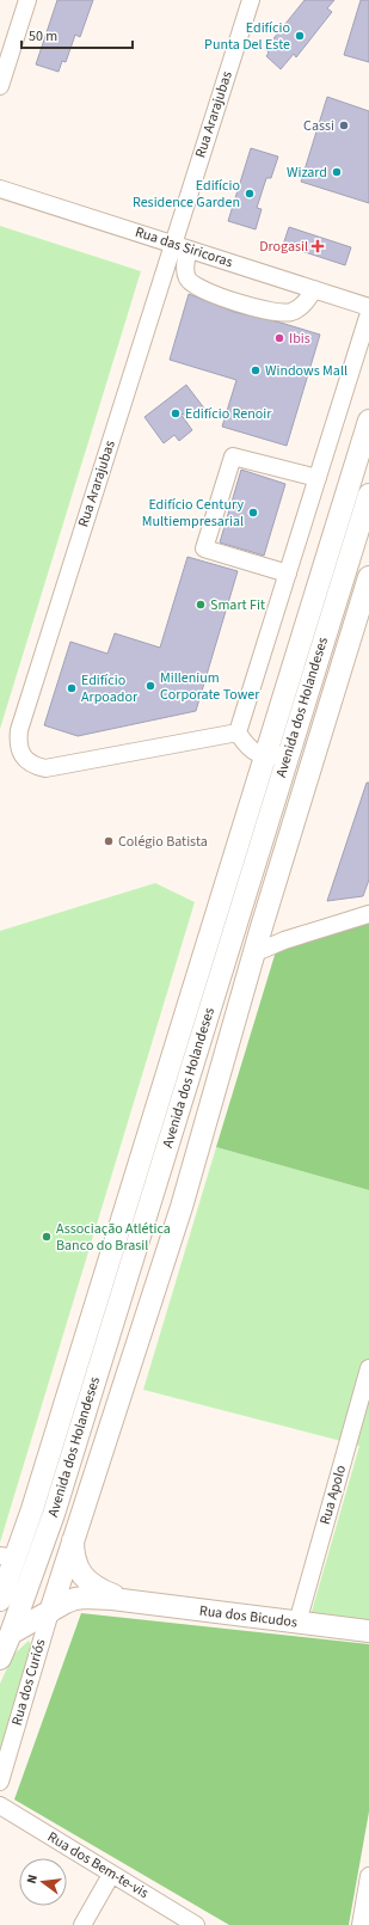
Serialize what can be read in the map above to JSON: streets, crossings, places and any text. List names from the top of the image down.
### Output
{
  "streets": {
    "main road": ["Avenida dos Holandeses", "Rua dos Bicudos"],
    "street": [
      "Rua Ararajubas",
      "Rua das Siricoras",
      "Rua Apolo",
      "Rua dos Curiós",
      "Rua dos Bem-te-vis"
    ]
  },
  "crossings": [
    ["Rua Ararajubas", "Rua das Siricoras"],
    ["Rua Ararajubas", "Avenida dos Holandeses"],
    ["Avenida dos Holandeses", "Rua dos Bicudos"],
    ["Avenida dos Holandeses", "Rua dos Curiós"],
    ["Rua Apolo", "Rua dos Bicudos"],
    ["Rua dos Bicudos", "Rua dos Curiós"]
  ],
  "places": {
    "other": [
      "Edifício Punta Del Este",
      "Cassi",
      "Wizard",
      "Edifício Residence Garden",
      "Ibis",
      "Windows Mall",
      "Edifício Renoir",
      "Edifício Century Multiempresarial",
      "Smart Fit",
      "Millenium Corporate Tower",
      "Edifício Arpoador",
      "Colégio Batista",
      "Associação Atlética Banco do Brasil"
    ],
    "health": ["Drogasil"]
  },
  "scale_bar": "50 m",
  "north": "left"
}
